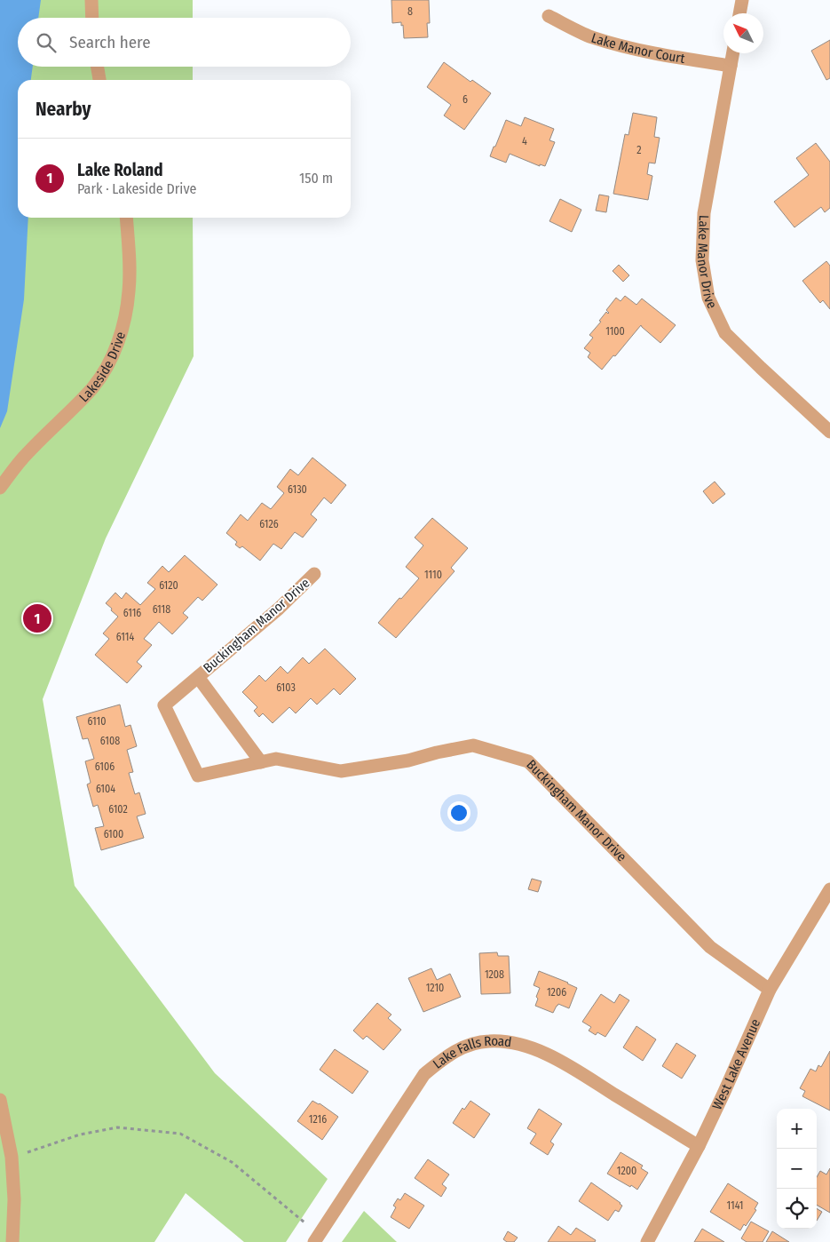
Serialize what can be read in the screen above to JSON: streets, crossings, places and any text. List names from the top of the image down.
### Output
{
  "streets": {
    "street": [
      "Lake Manor Court",
      "Lake Manor Drive",
      "Lakeside Drive",
      "Buckingham Manor Drive",
      "Lake Falls Road",
      "West Lake Avenue"
    ]
  },
  "crossings": [
    ["Lake Manor Court", "Lake Manor Drive"],
    ["Buckingham Manor Drive", "West Lake Avenue"],
    ["Lake Falls Road", "West Lake Avenue"]
  ],
  "house_numbers": [
    "8",
    "6",
    "4",
    "2",
    "1100",
    "6130",
    "6126",
    "1110",
    "6120",
    "6118",
    "6116",
    "6114",
    "6103",
    "6110",
    "6108",
    "6106",
    "6104",
    "6102",
    "6100",
    "1208",
    "1210",
    "1206",
    "1216",
    "1200",
    "1141"
  ],
  "north": "top left",
  "page": {
    "search": "Search here",
    "heading": "Nearby",
    "list": [
      {
        "mark": "1",
        "name": "Lake Roland",
        "note": "Park · Lakeside Drive",
        "value": "150 m"
      }
    ],
    "pins": "1",
    "map_buttons": ["+", "−"]
  }
}
